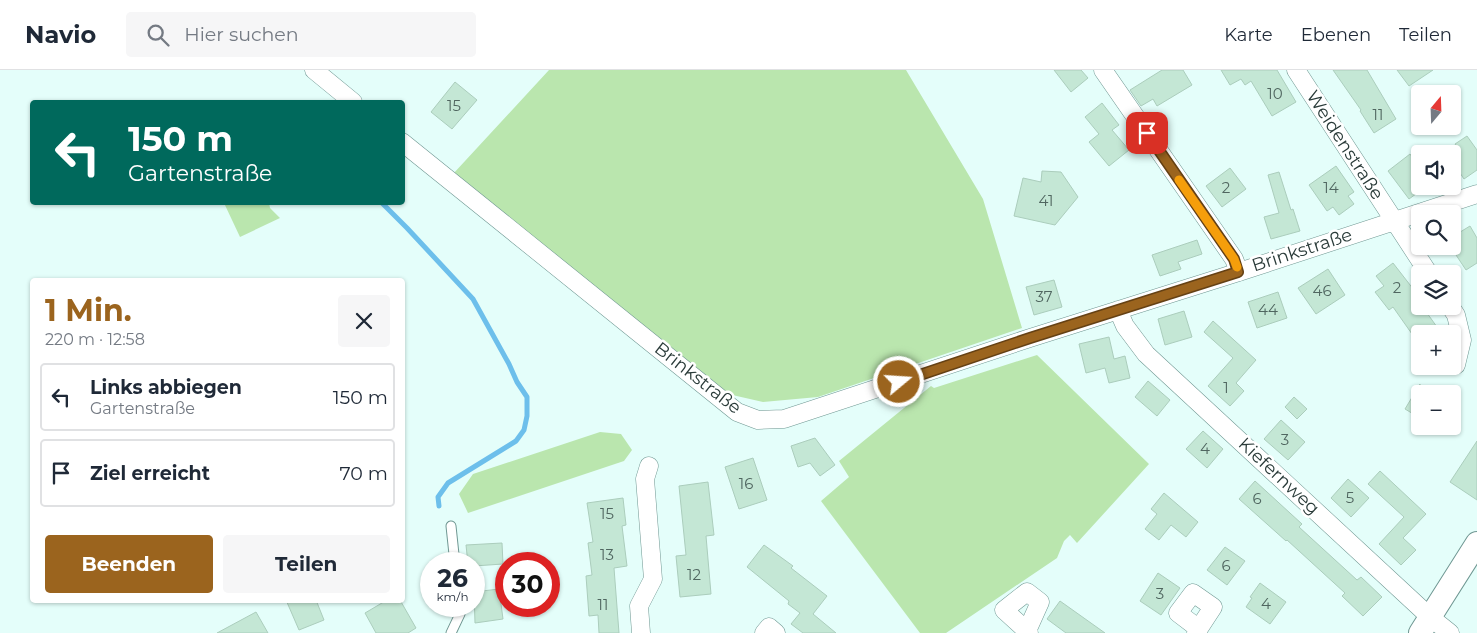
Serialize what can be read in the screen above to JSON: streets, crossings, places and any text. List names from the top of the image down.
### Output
{
  "streets": {
    "street": ["Weidenstraße", "Brinkstraße", "Kiefernweg"]
  },
  "crossings": [
    ["Weidenstraße", "Brinkstraße"],
    ["Brinkstraße", "Kiefernweg"]
  ],
  "house_numbers": [
    "10",
    "15",
    "11",
    "2",
    "14",
    "41",
    "2",
    "46",
    "37",
    "44",
    "1",
    "3",
    "4",
    "16",
    "5",
    "6",
    "15",
    "13",
    "6",
    "12",
    "3",
    "4",
    "11"
  ],
  "north": "top",
  "page": {
    "header": "Navio",
    "search": "Hier suchen",
    "nav": ["Karte", "Ebenen", "Teilen"],
    "map_buttons": ["+", "−"],
    "turn": ["150 m", "Gartenstraße"],
    "heading": ["1 Min.", "220 m · 12:58"],
    "list": [
      {
        "name": "Links abbiegen",
        "note": "Gartenstraße",
        "value": "150 m"
      },
      {
        "name": "Ziel erreicht",
        "value": "70 m"
      }
    ],
    "buttons": ["Beenden", "Teilen"],
    "speed": "26 km/h",
    "limit": "30"
  }
}
